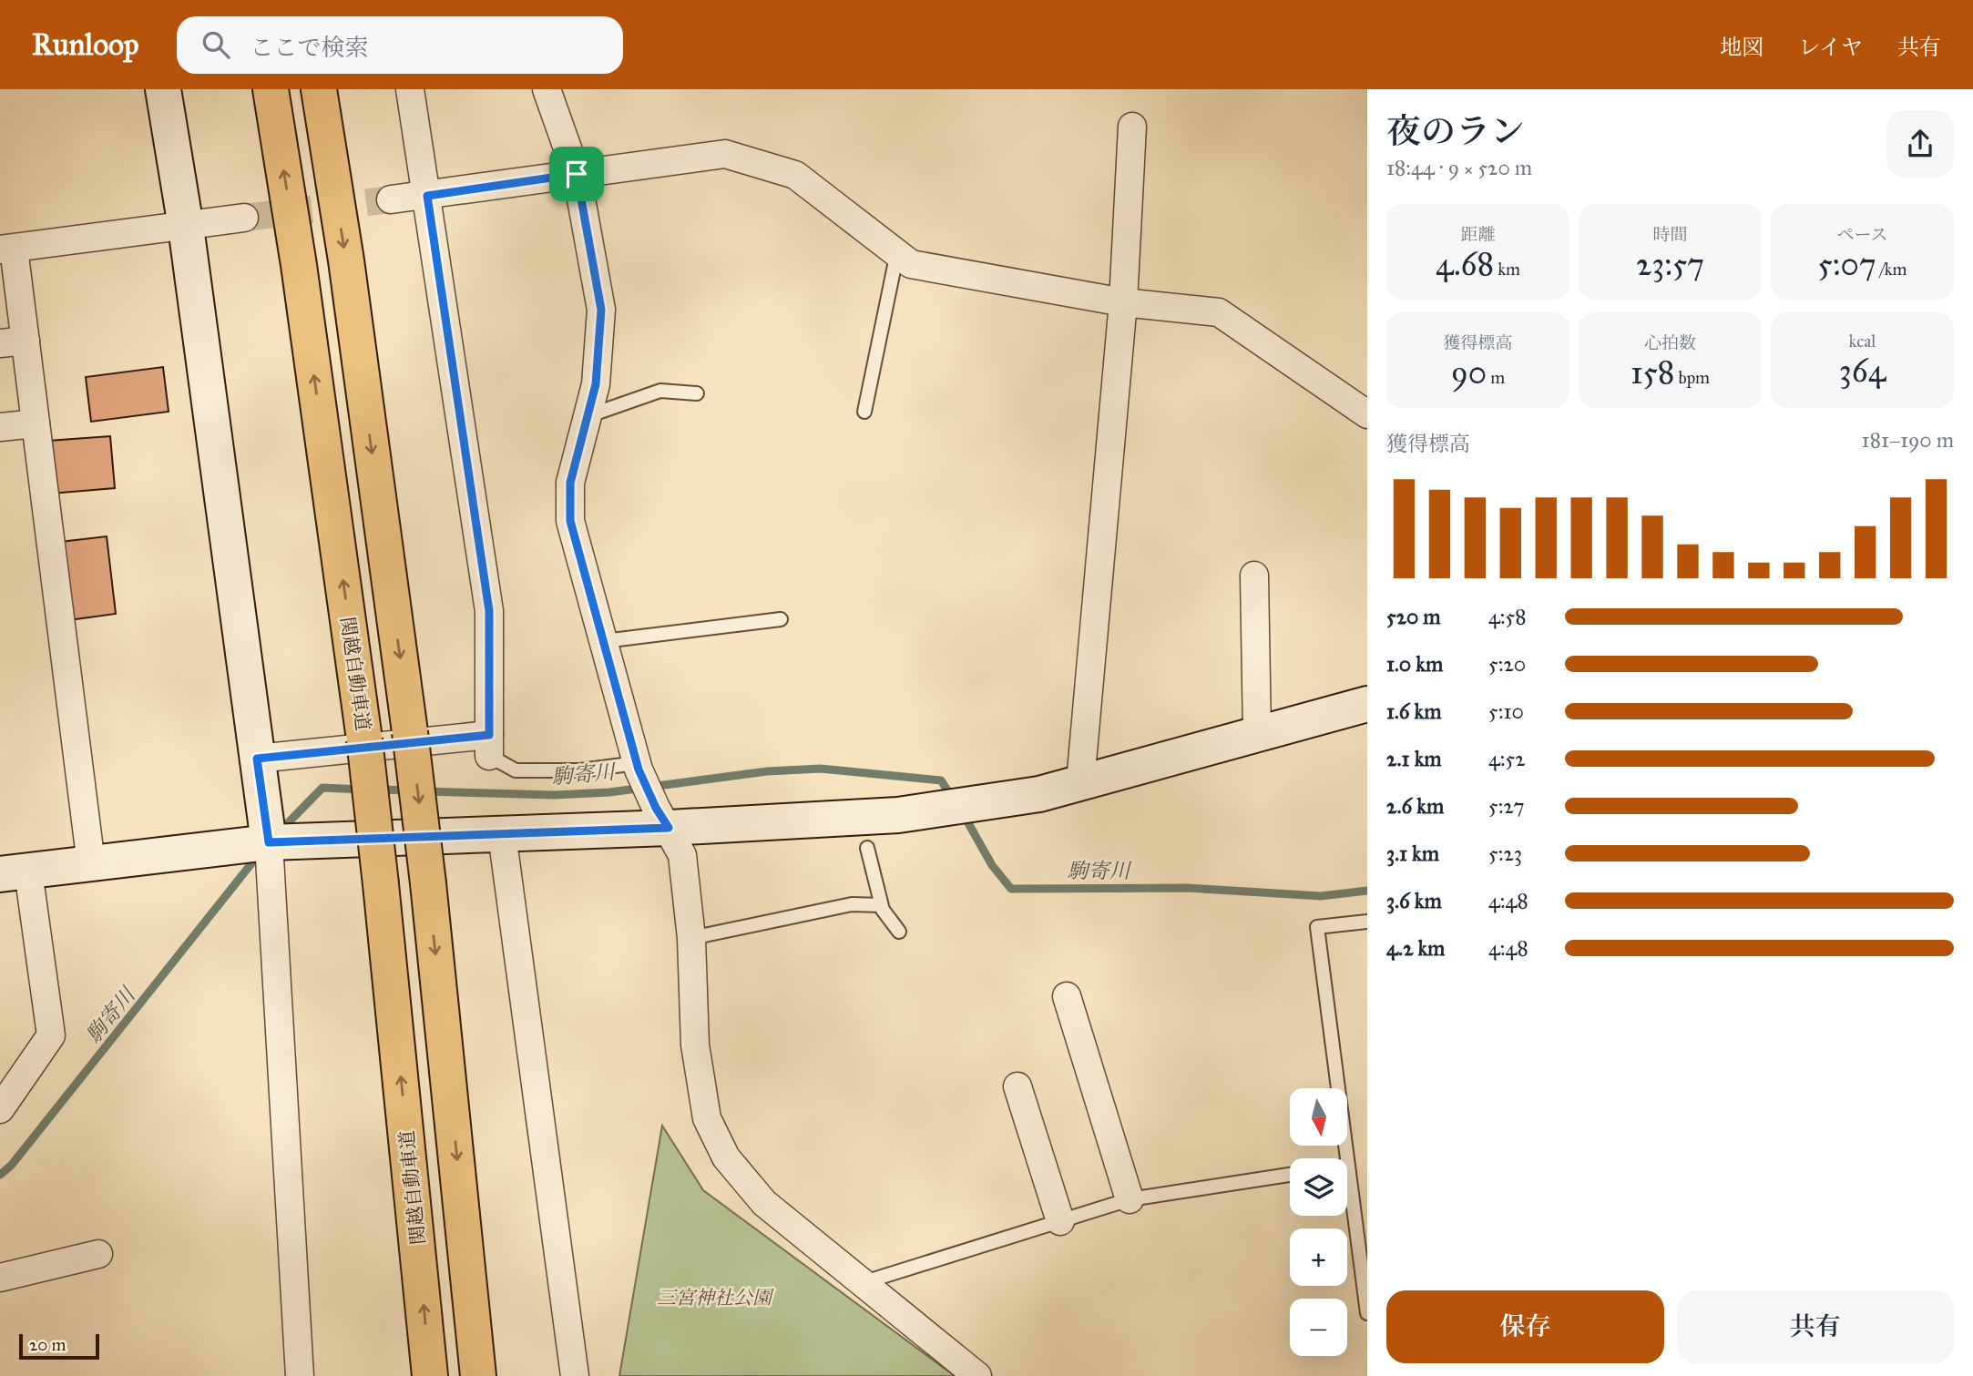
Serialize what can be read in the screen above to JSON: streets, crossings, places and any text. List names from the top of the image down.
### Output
{
  "streets": {
    "highway": ["関越自動車道"]
  },
  "water": ["駒寄川"],
  "parks": ["三宮神社公園"],
  "scale_bar": "20 m",
  "north": "bottom",
  "page": {
    "header": "Runloop",
    "search": "ここで検索",
    "nav": ["地図", "レイヤ", "共有"],
    "heading": ["夜のラン", "18:44 · 9 × 520 m"],
    "stats": [
      ["距離", "4.68 km"],
      ["時間", "23:57"],
      ["ペース", "5:07 /km"],
      ["獲得標高", "90 m"],
      ["心拍数", "158 bpm"],
      ["kcal", "364"]
    ],
    "chart": ["獲得標高", "181–190 m"],
    "list": [
      {
        "name": "520 m",
        "note": "4:58"
      },
      {
        "name": "1.0 km",
        "note": "5:20"
      },
      {
        "name": "1.6 km",
        "note": "5:10"
      },
      {
        "name": "2.1 km",
        "note": "4:52"
      },
      {
        "name": "2.6 km",
        "note": "5:27"
      },
      {
        "name": "3.1 km",
        "note": "5:23"
      },
      {
        "name": "3.6 km",
        "note": "4:48"
      },
      {
        "name": "4.2 km",
        "note": "4:48"
      }
    ],
    "map_buttons": ["+", "−"],
    "buttons": ["保存", "共有"],
    "scale": "20 m"
  }
}
